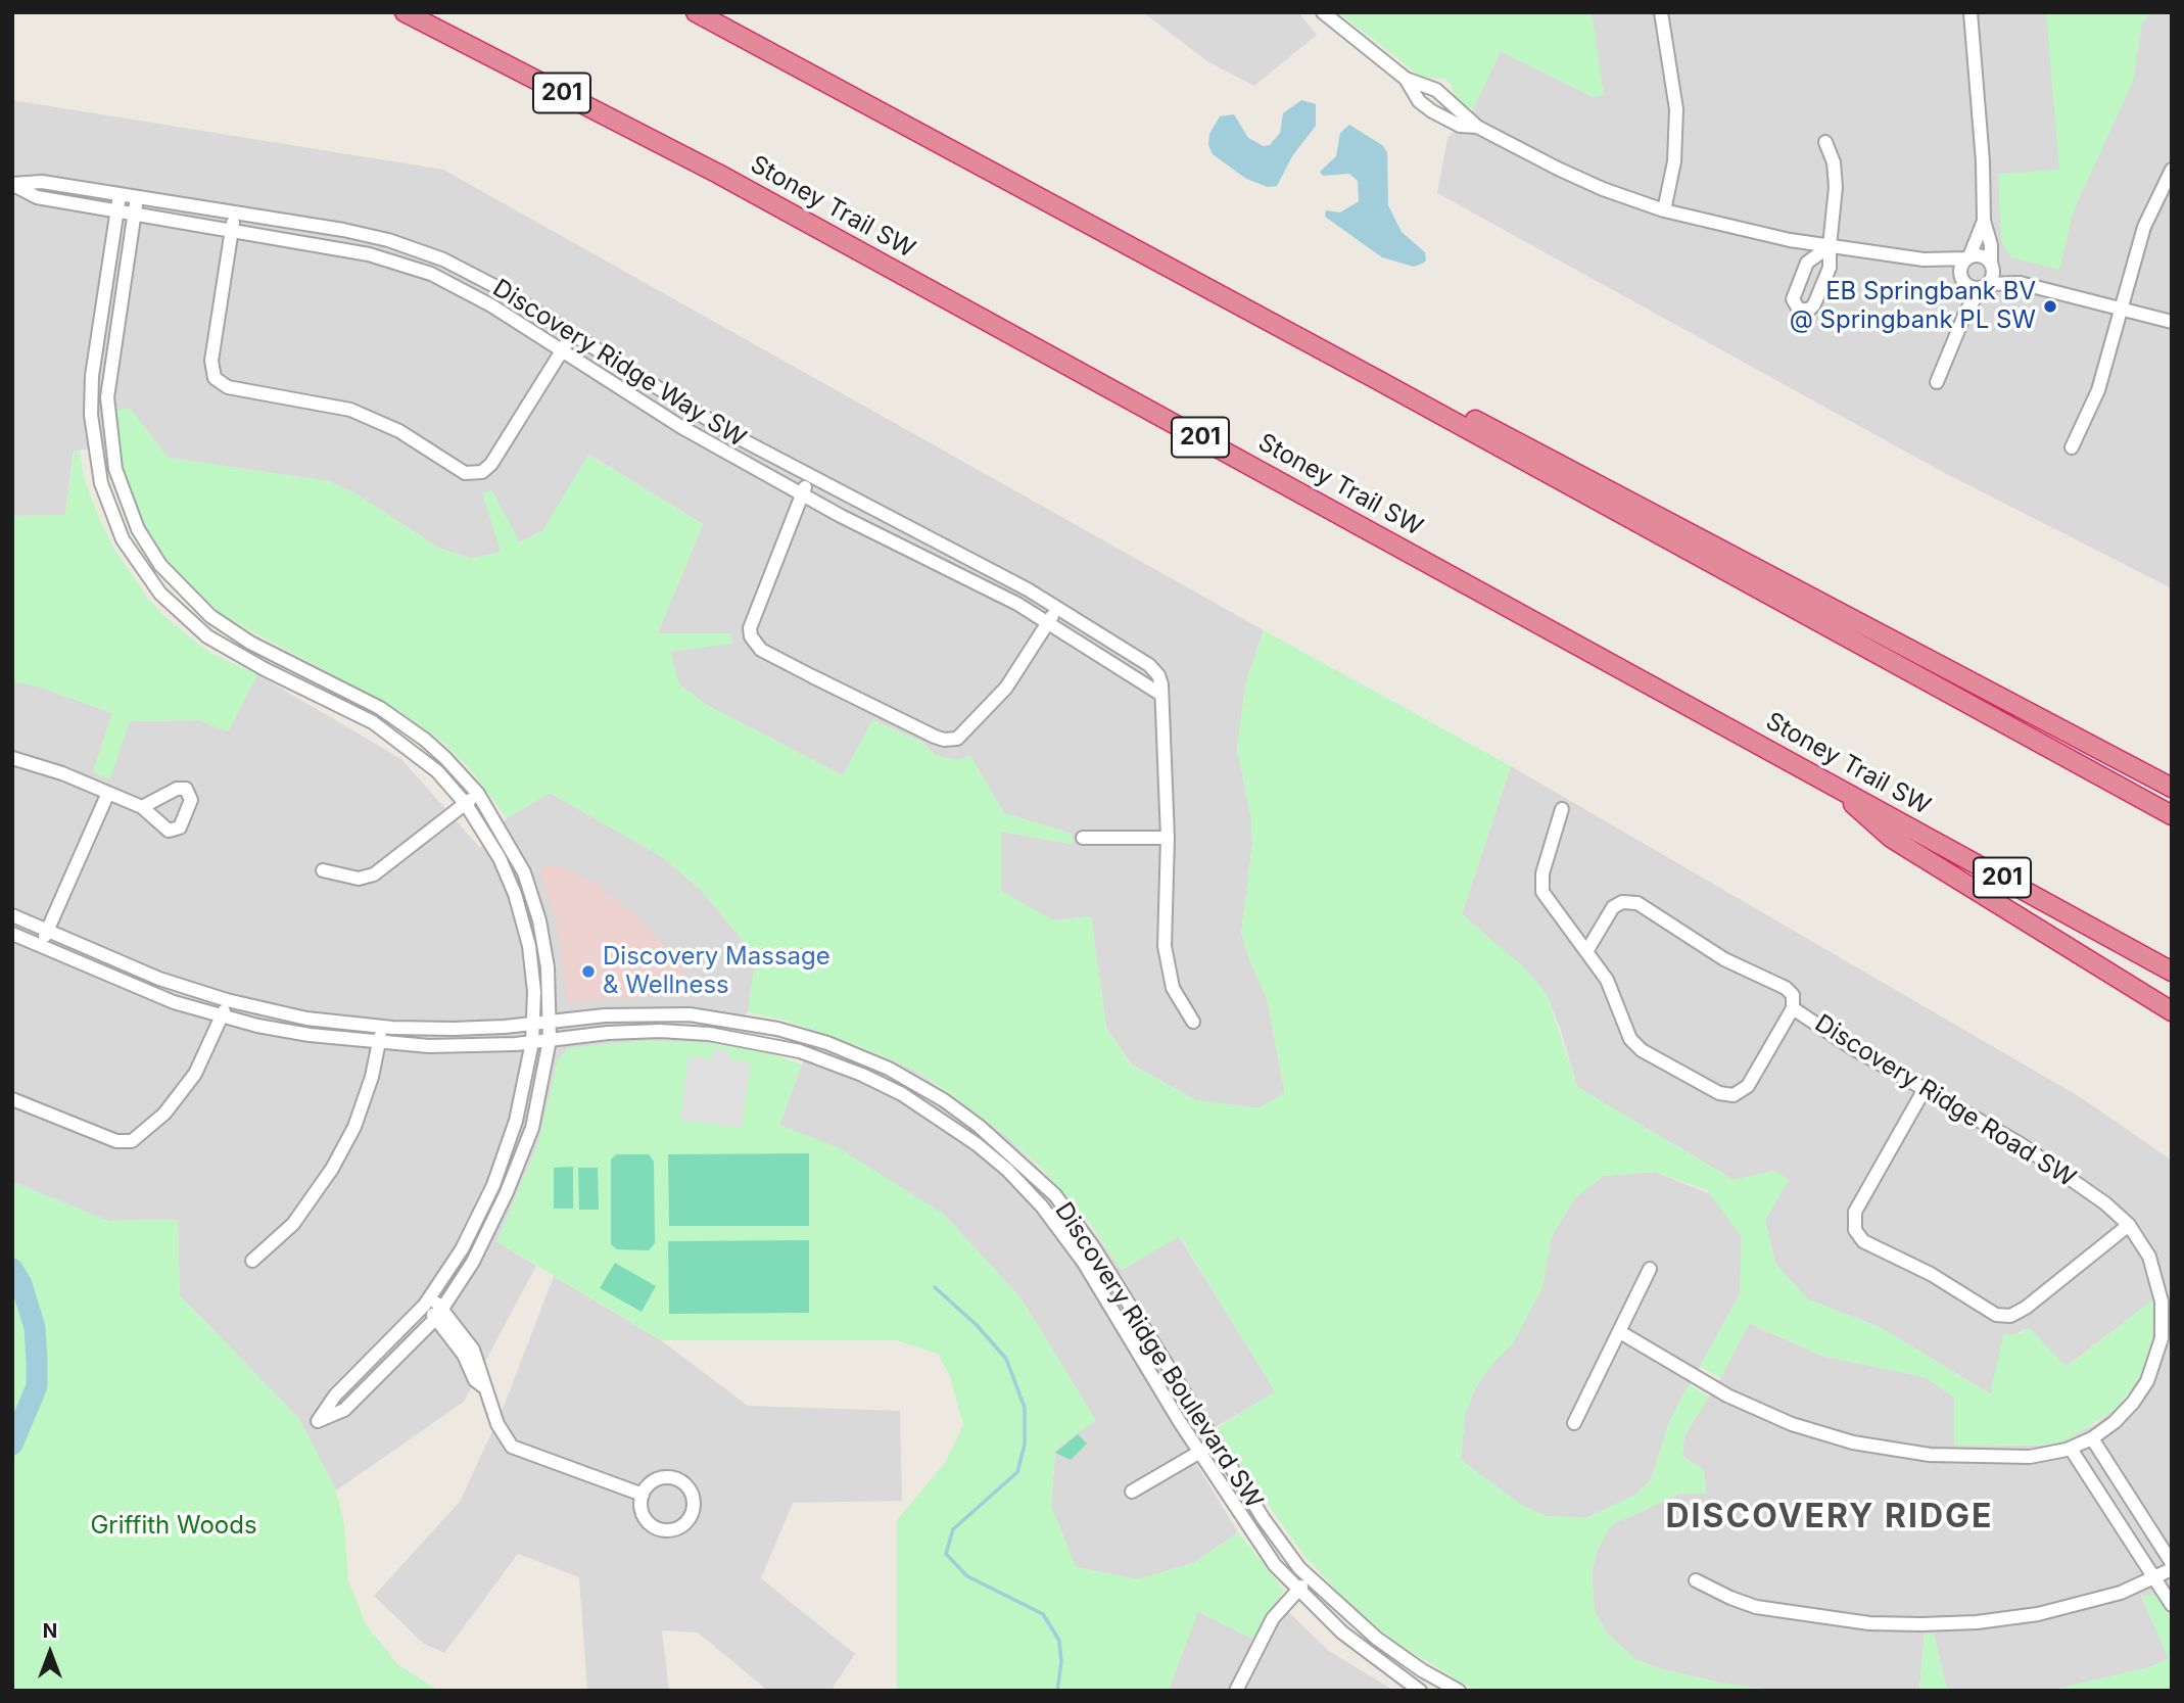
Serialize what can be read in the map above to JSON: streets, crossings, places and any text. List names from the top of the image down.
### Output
{
  "streets": {
    "highway": ["201", "Stoney Trail SW"],
    "street": ["Discovery Ridge Way SW", "Discovery Ridge Road SW", "Discovery Ridge Boulevard SW"]
  },
  "districts": ["DISCOVERY RIDGE"],
  "parks": ["Griffith Woods"],
  "places": ["EB Springbank BV @ Springbank PL SW", "Discovery Massage & Wellness"],
  "north": "top"
}
